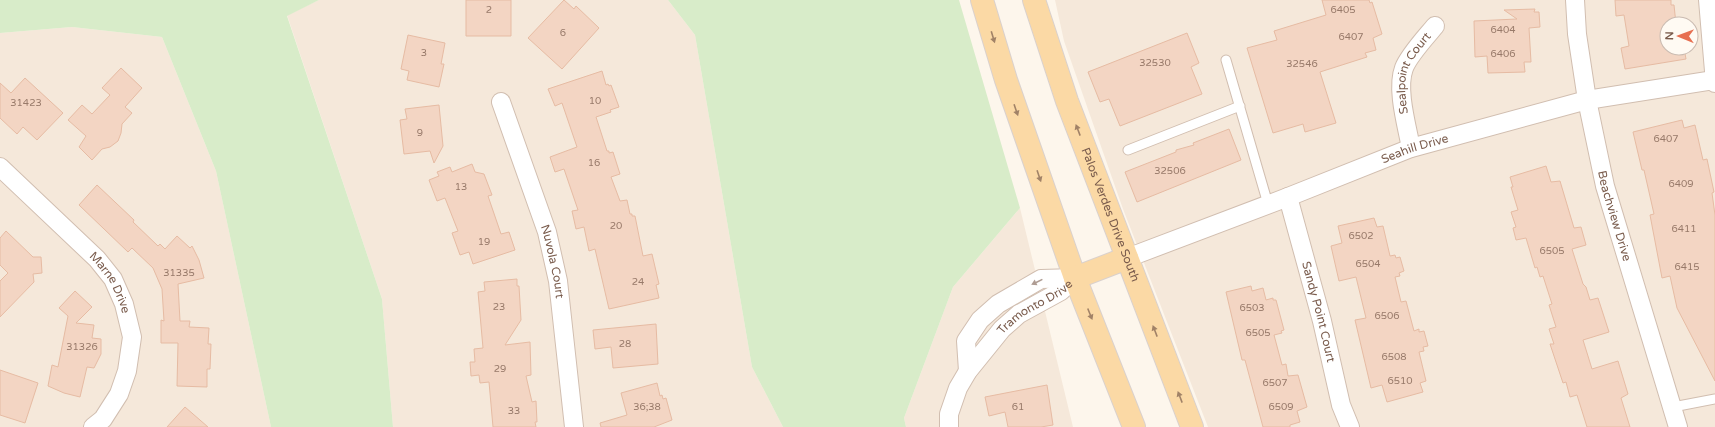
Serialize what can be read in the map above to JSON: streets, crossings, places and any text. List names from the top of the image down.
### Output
{
  "streets": {
    "main road": ["Palos Verdes Drive South"],
    "street": [
      "Sealpoint Court",
      "Seahill Drive",
      "Beachview Drive",
      "Nuvola Court",
      "Marne Drive",
      "Tramonto Drive",
      "Sandy Point Court"
    ]
  },
  "crossings": [
    ["Sealpoint Court", "Seahill Drive"],
    ["Seahill Drive", "Palos Verdes Drive South"],
    ["Seahill Drive", "Beachview Drive"],
    ["Seahill Drive", "Sandy Point Court"]
  ],
  "house_numbers": [
    "2",
    "6405",
    "6404",
    "6",
    "6407",
    "3",
    "6406",
    "32530",
    "32546",
    "10",
    "31423",
    "9",
    "6407",
    "16",
    "32506",
    "6409",
    "13",
    "20",
    "6411",
    "6502",
    "19",
    "6505",
    "6504",
    "6415",
    "31335",
    "24",
    "23",
    "6503",
    "6506",
    "6505",
    "28",
    "31326",
    "6508",
    "29",
    "6510",
    "6507",
    "36;38",
    "61",
    "6509",
    "33"
  ],
  "north": "left"
}
